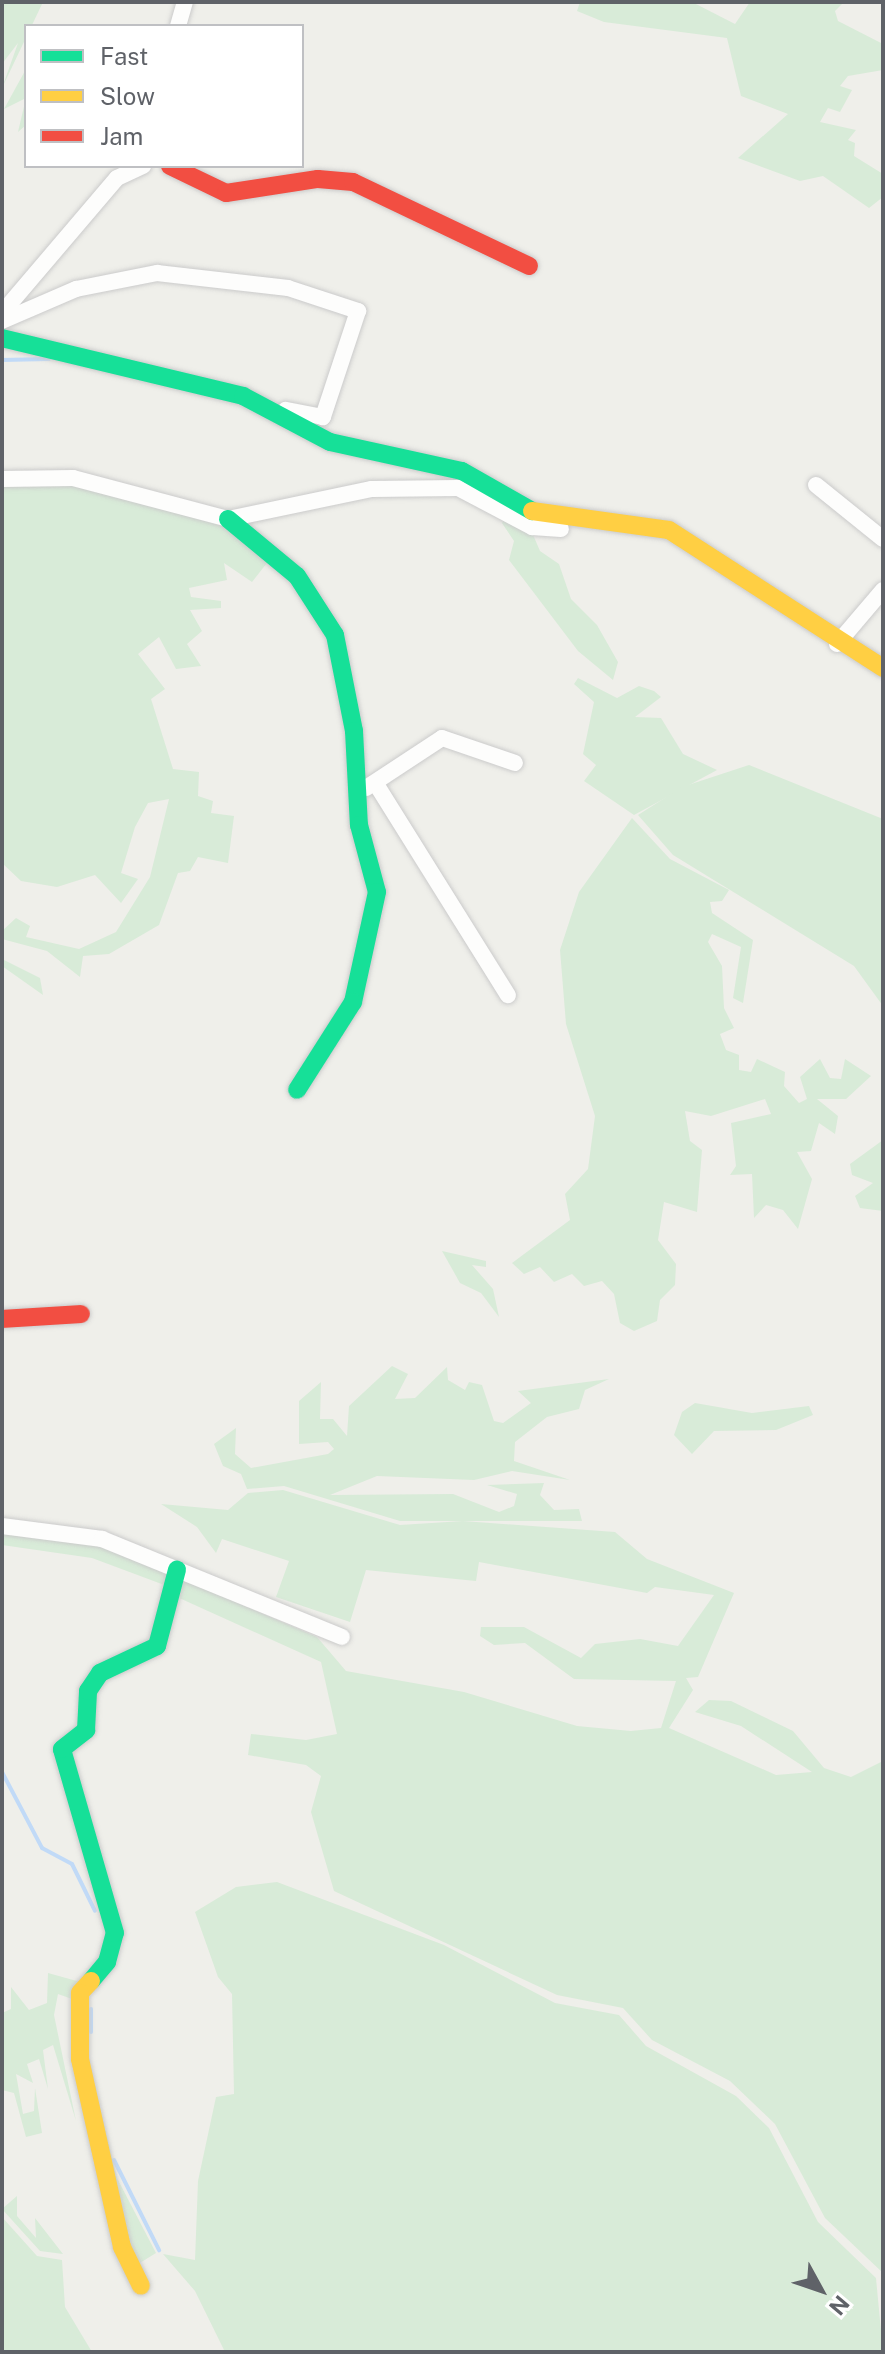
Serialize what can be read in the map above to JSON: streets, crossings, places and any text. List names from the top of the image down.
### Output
{
  "legend": ["Fast", "Slow", "Jam"],
  "north": "bottom right"
}
